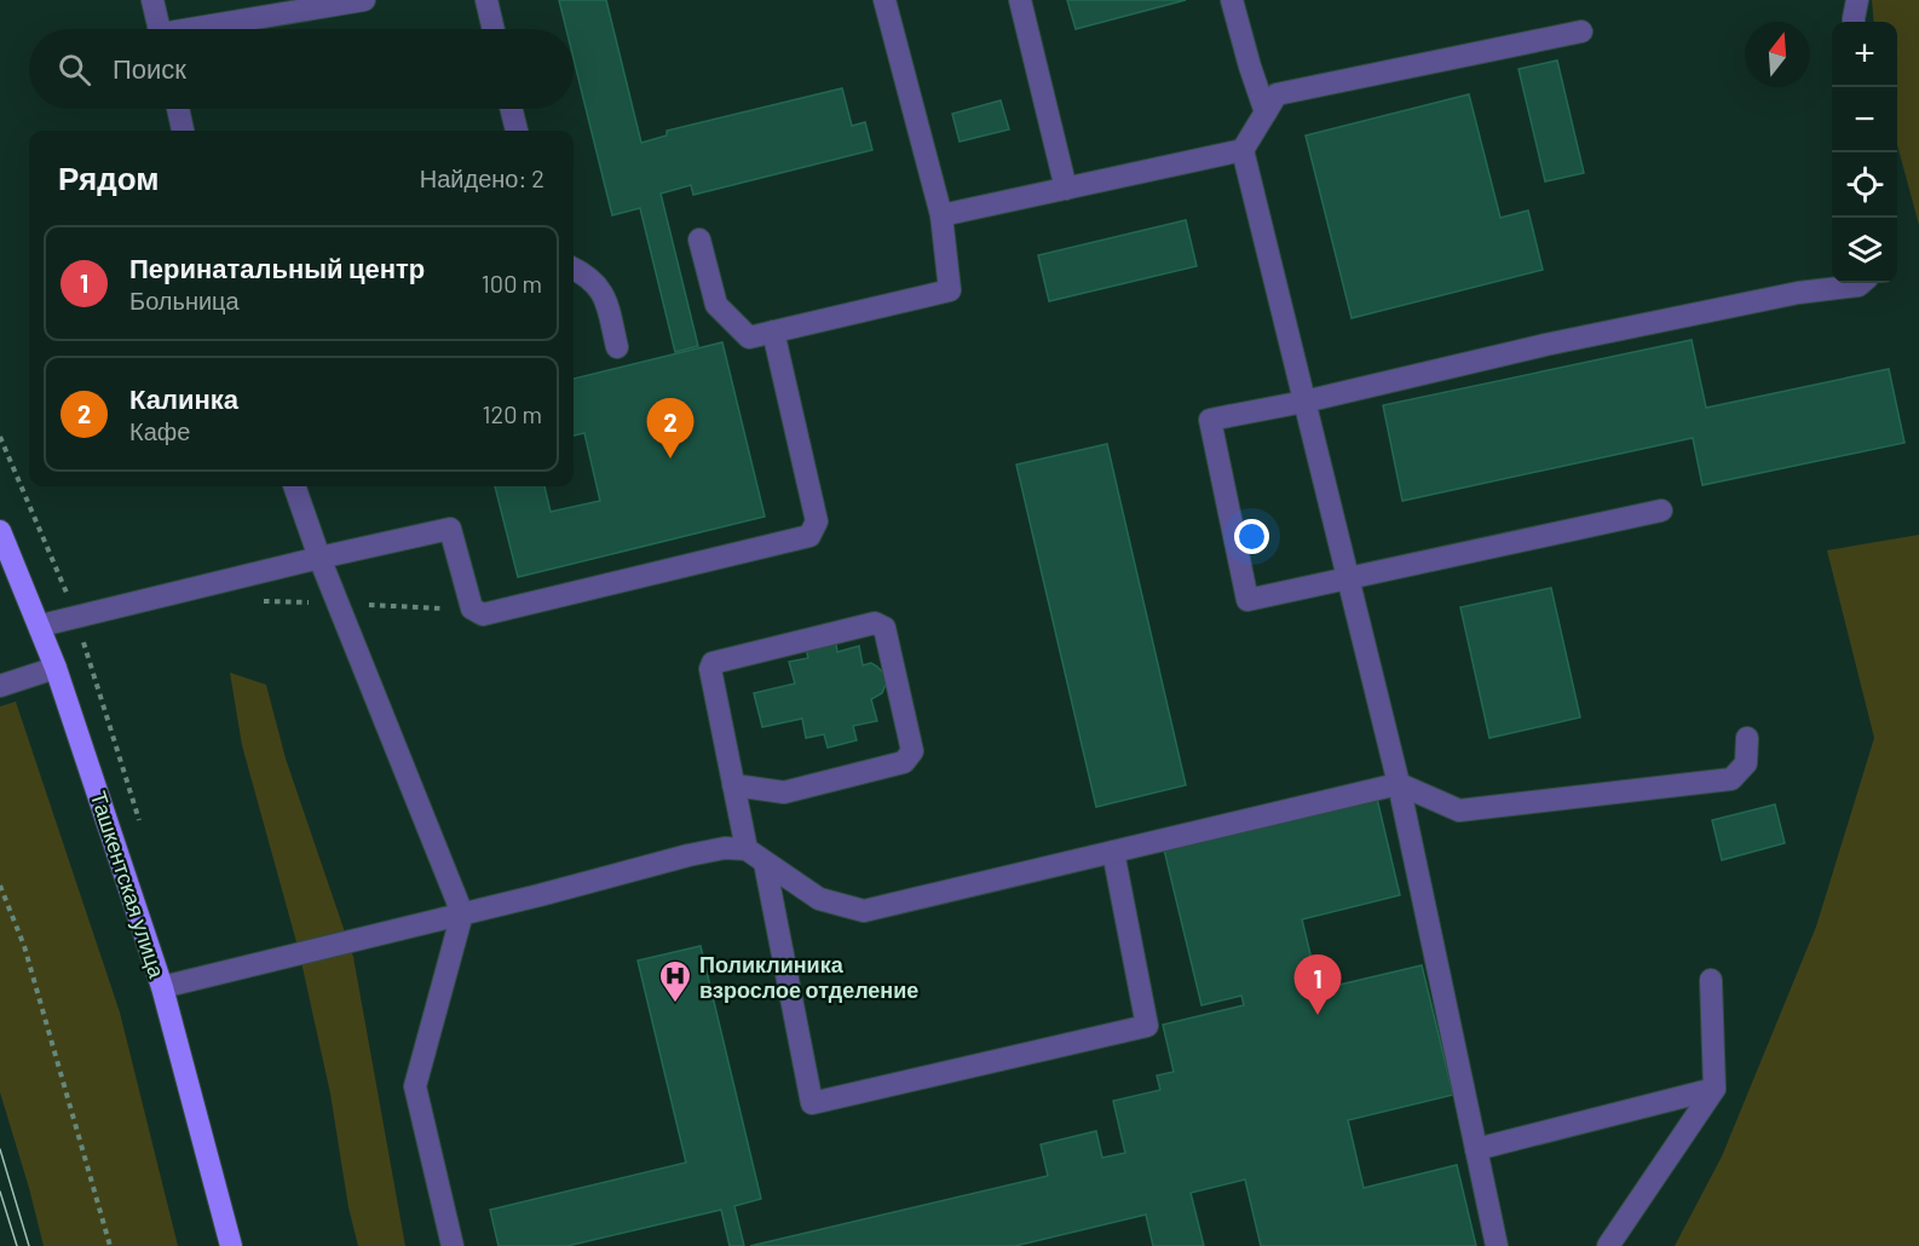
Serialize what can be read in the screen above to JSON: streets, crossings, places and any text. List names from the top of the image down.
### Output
{
  "streets": {
    "main road": ["Ташкентская улица"]
  },
  "places": {
    "hospital": ["Поликлиника взрослое отделение"]
  },
  "north": "top",
  "page": {
    "map_buttons": ["+", "−"],
    "search": "Поиск",
    "heading": ["Рядом", "Найдено: 2"],
    "list": [
      {
        "mark": "1",
        "name": "Перинатальный центр",
        "note": "Больница",
        "value": "100 m"
      },
      {
        "mark": "2",
        "name": "Калинка",
        "note": "Кафе",
        "value": "120 m"
      }
    ],
    "pins": ["2", "1"]
  }
}
